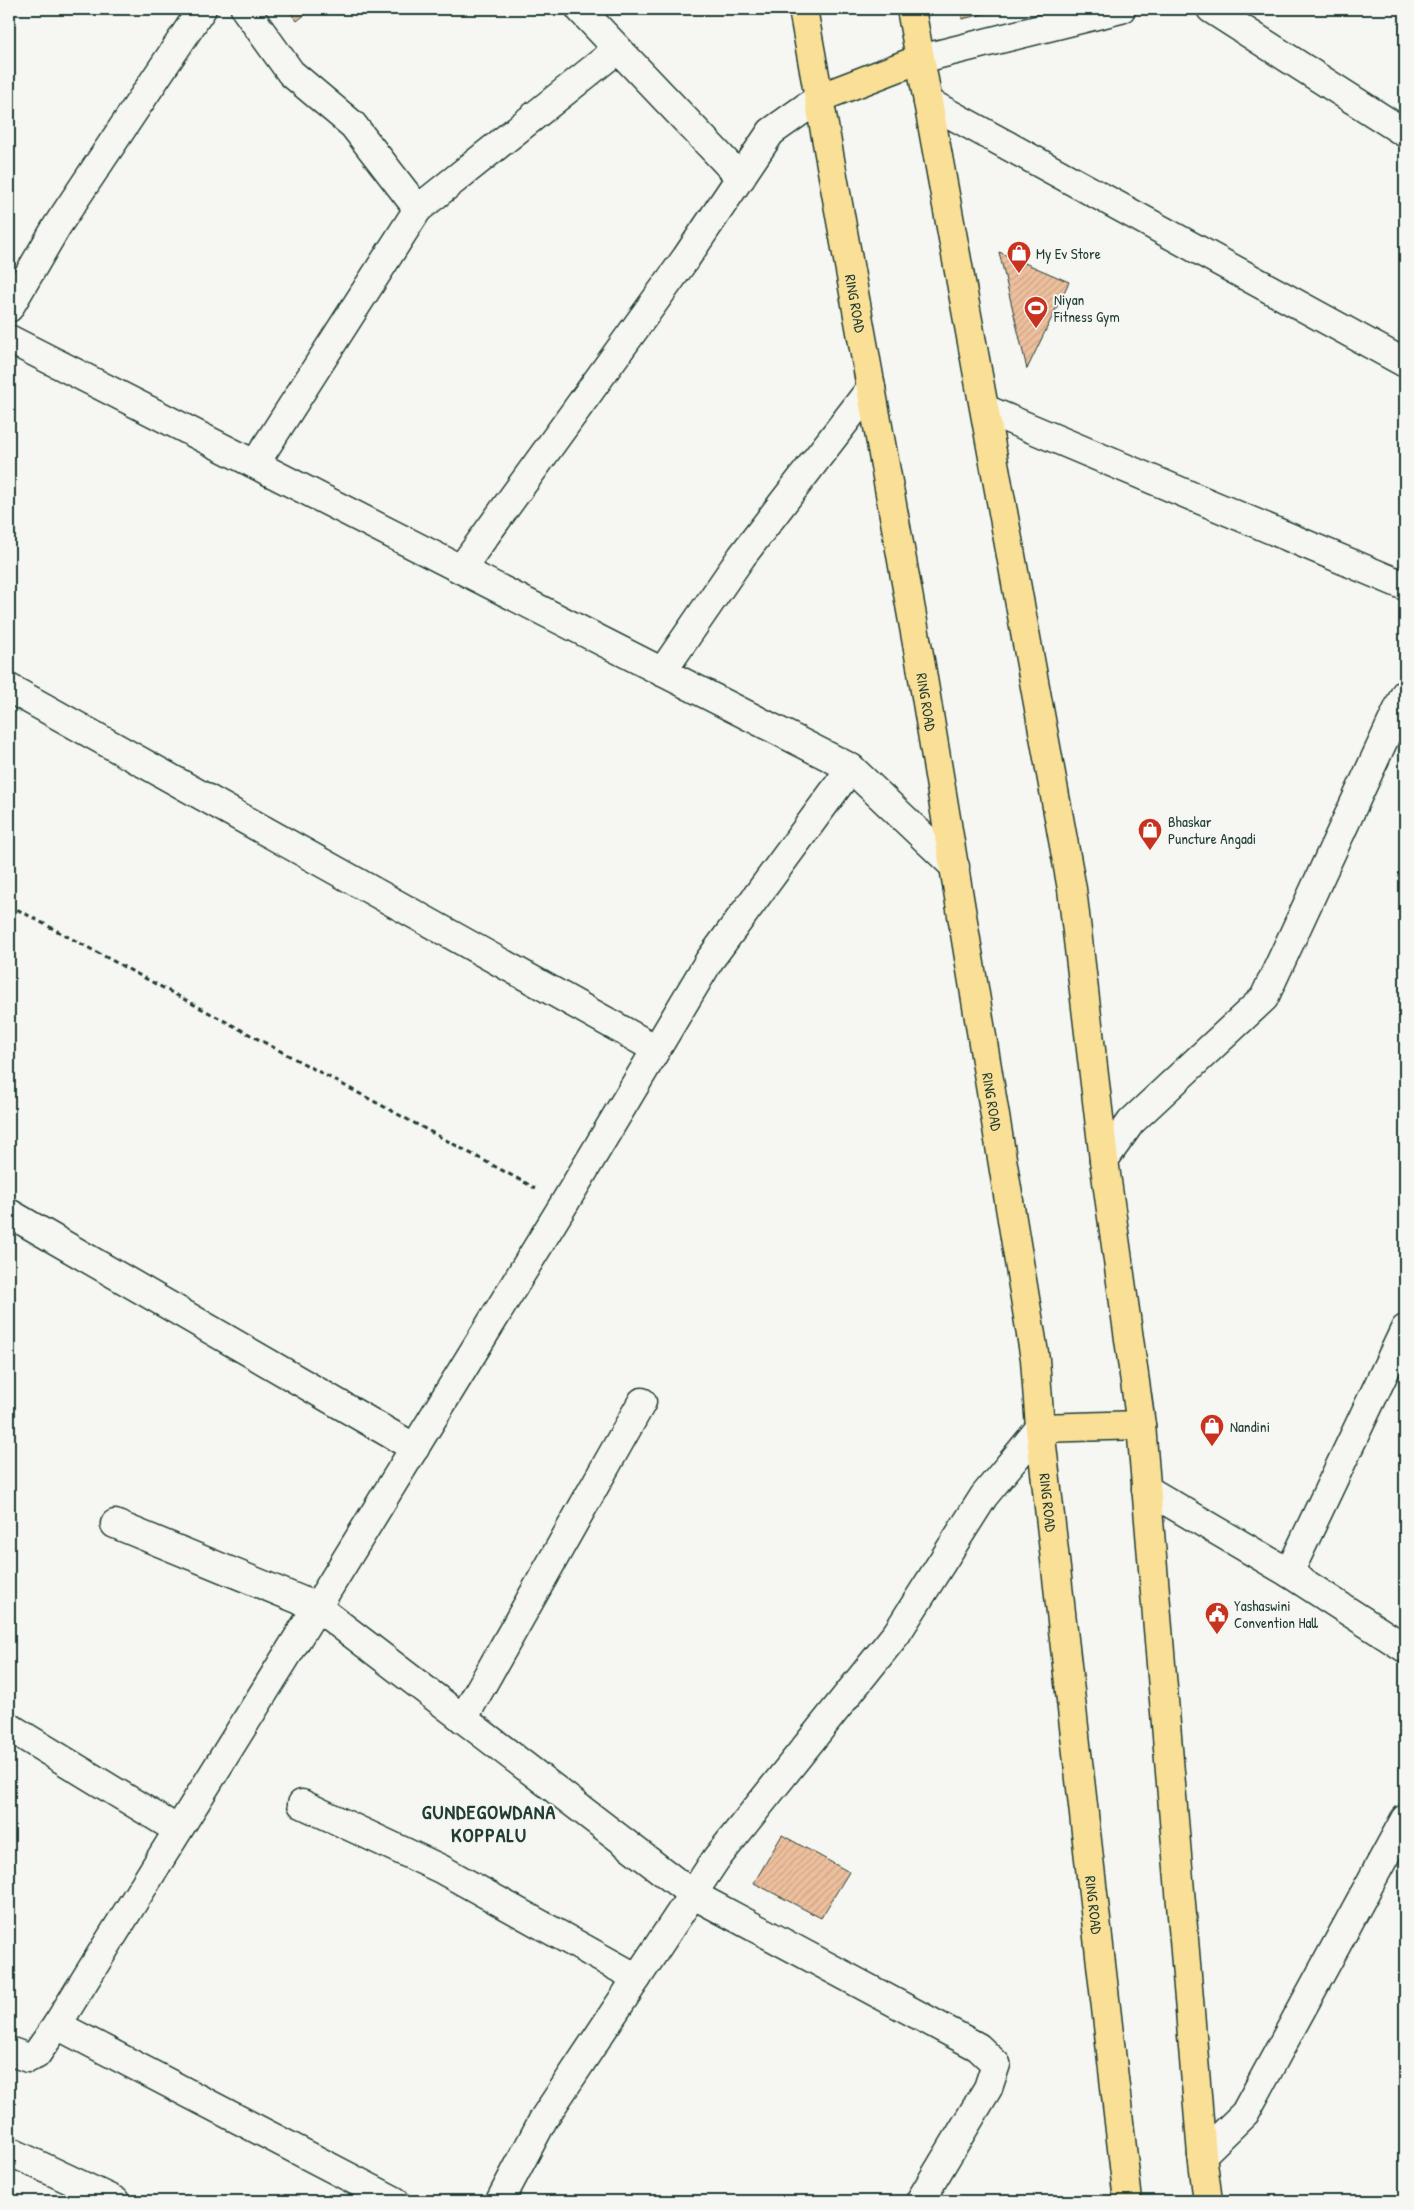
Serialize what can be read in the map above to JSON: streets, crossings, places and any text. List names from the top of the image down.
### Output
{
  "streets": {
    "main road": ["RING ROAD"]
  },
  "districts": ["GUNDEGOWDANA KOPPALU"],
  "places": {
    "shop": ["My Ev Store", "Bhaskar Puncture Angadi", "Nandini"],
    "sports": ["Niyan Fitness Gym"],
    "public building": ["Yashaswini Convention Hall"]
  }
}
